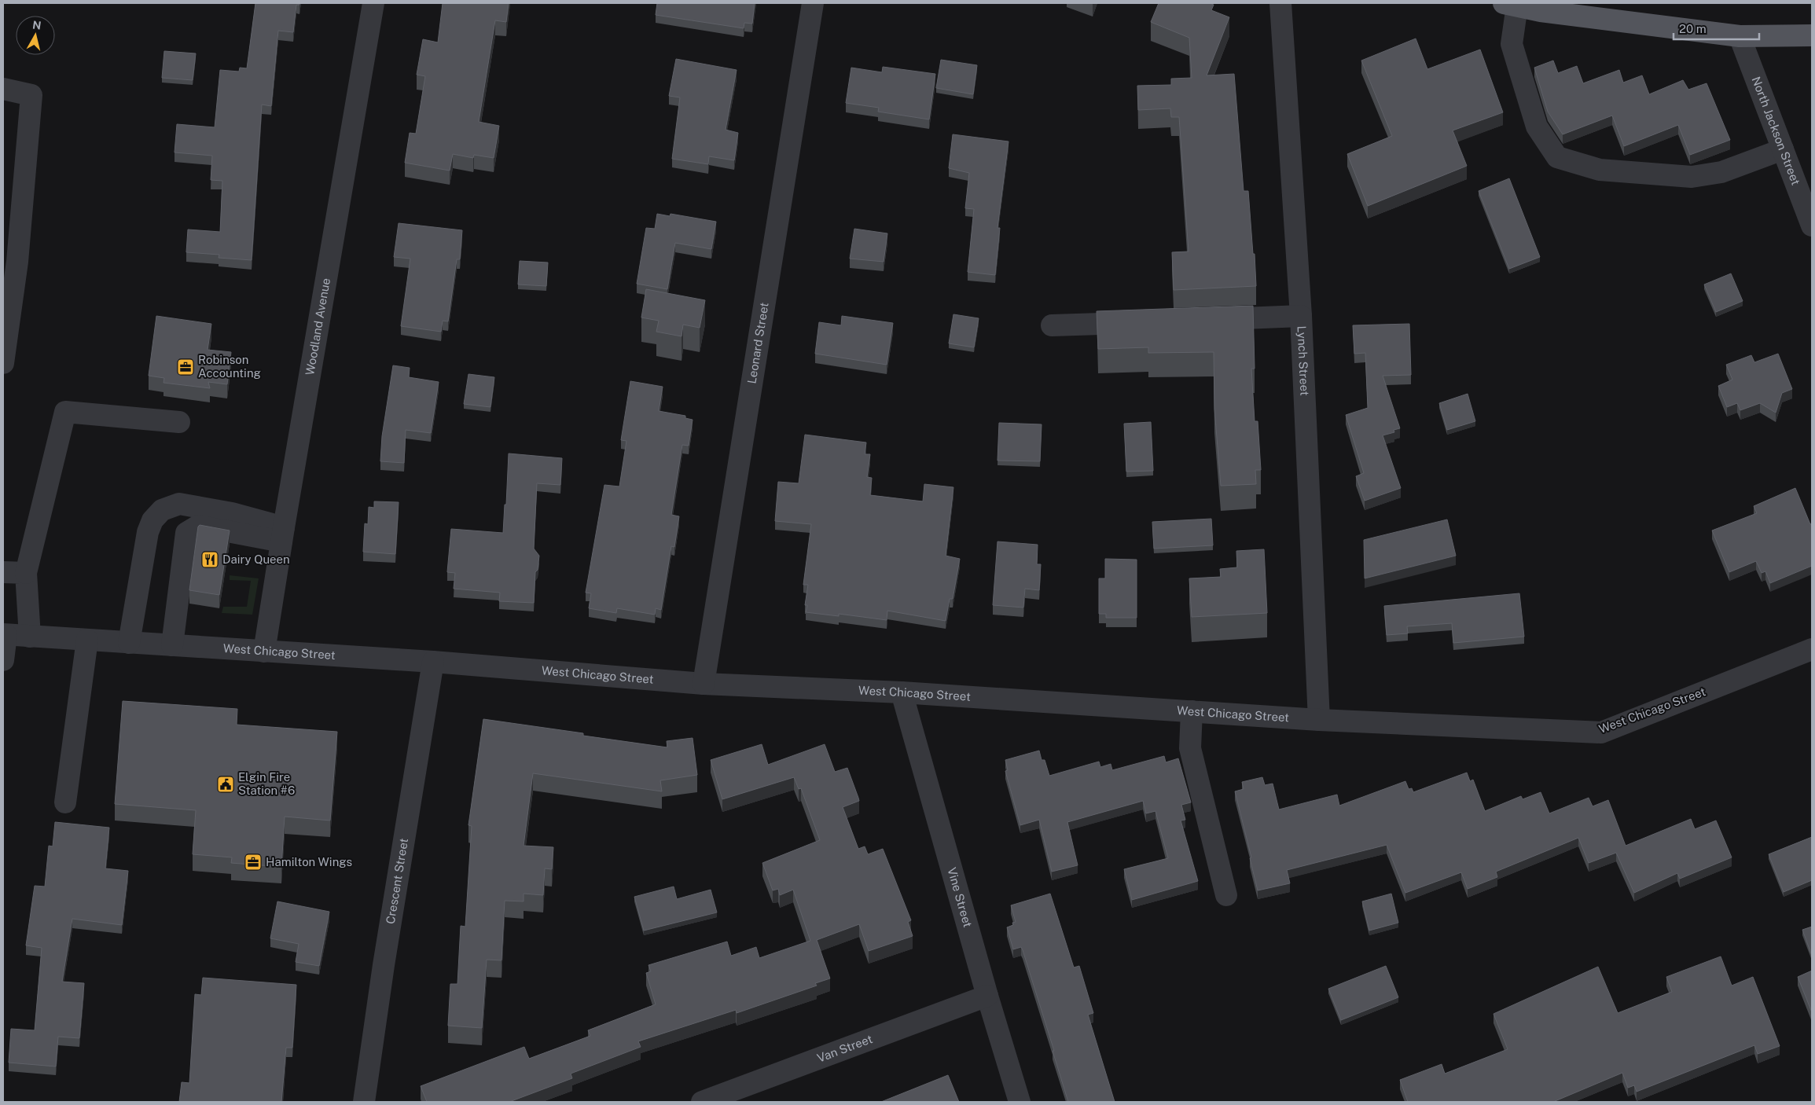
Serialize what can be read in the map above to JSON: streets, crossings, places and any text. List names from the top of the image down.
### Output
{
  "streets": {
    "street": [
      "North Jackson Street",
      "Woodland Avenue",
      "Leonard Street",
      "Lynch Street",
      "West Chicago Street",
      "Crescent Street",
      "Vine Street",
      "Van Street"
    ]
  },
  "crossings": [
    ["Woodland Avenue", "West Chicago Street"],
    ["Leonard Street", "West Chicago Street"],
    ["Lynch Street", "West Chicago Street"],
    ["West Chicago Street", "Crescent Street"],
    ["West Chicago Street", "Vine Street"],
    ["Vine Street", "Van Street"]
  ],
  "places": {
    "office": ["Robinson Accounting", "Hamilton Wings"],
    "restaurant": ["Dairy Queen"],
    "public building": ["Elgin Fire Station #6"]
  },
  "scale_bar": "20 m",
  "north": "top"
}
